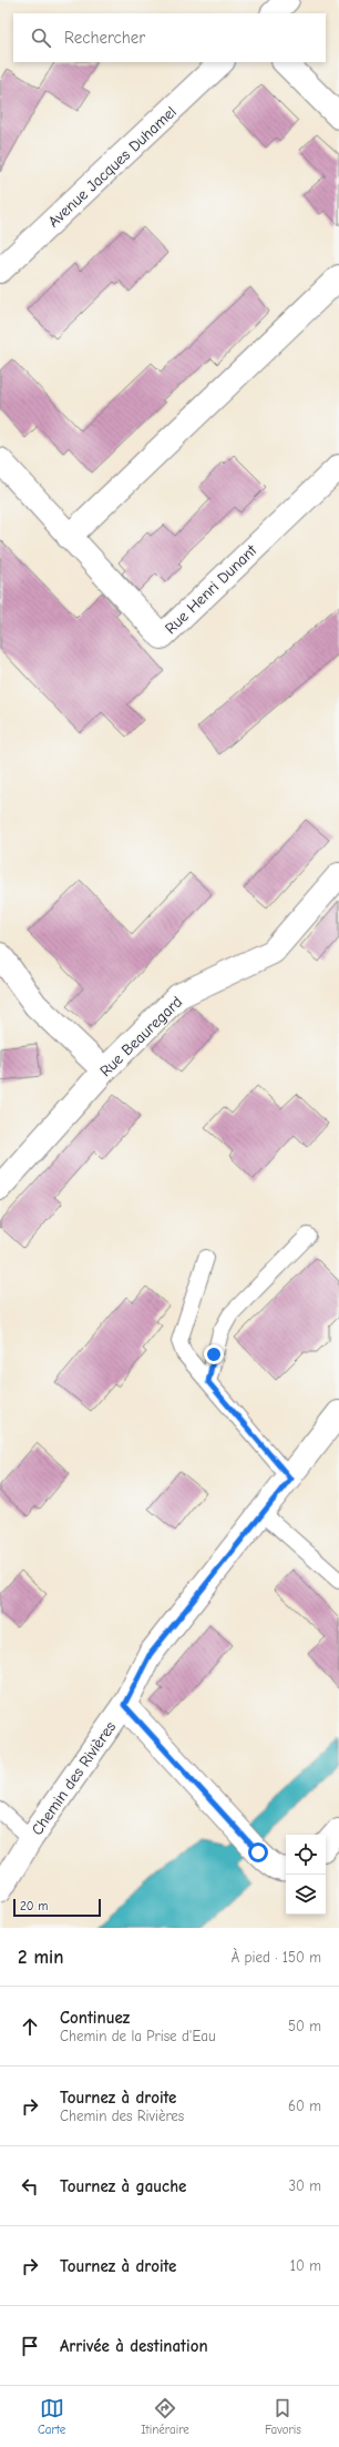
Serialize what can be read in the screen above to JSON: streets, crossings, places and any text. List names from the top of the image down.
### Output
{
  "streets": {
    "street": [
      "Avenue Jacques Duhamel",
      "Rue Henri Dunant",
      "Rue Beauregard",
      "Chemin des Rivières"
    ]
  },
  "scale_bar": "20 m",
  "page": {
    "search": "Rechercher",
    "scale": "20 m",
    "heading": ["2 min", "À pied · 150 m"],
    "list": [
      ["Continuez", "Chemin de la Prise d'Eau", "50 m"],
      ["Tournez à droite", "Chemin des Rivières", "60 m"],
      ["Tournez à gauche", "30 m"],
      ["Tournez à droite", "10 m"],
      "Arrivée à destination"
    ],
    "nav": ["Carte", "Itinéraire", "Favoris"]
  }
}
